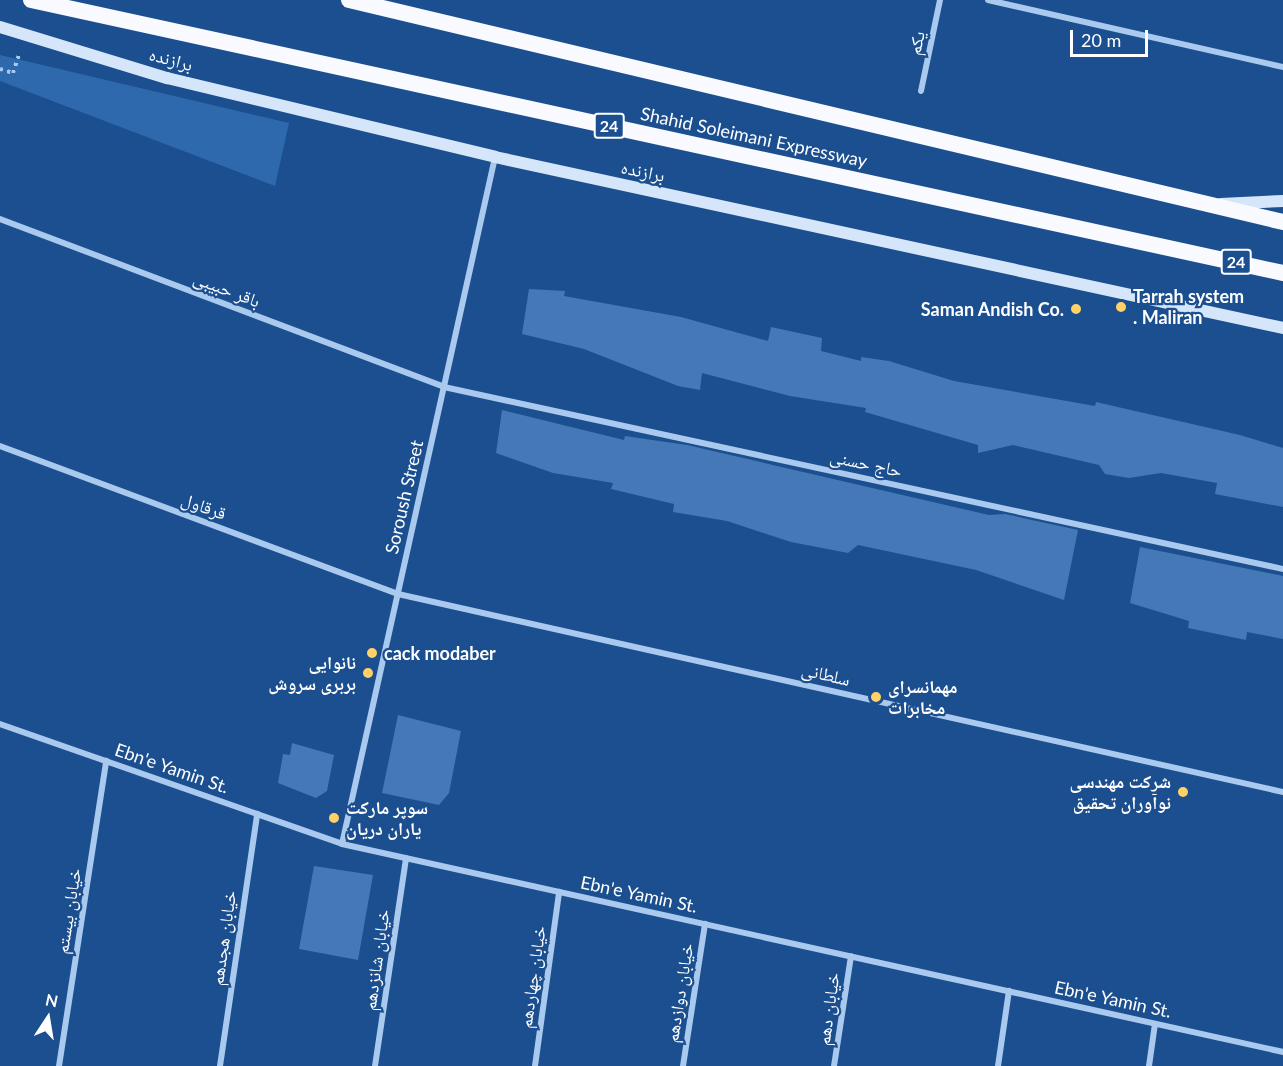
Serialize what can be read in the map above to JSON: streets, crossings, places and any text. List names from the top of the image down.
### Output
{
  "streets": {
    "highway": ["24", "Shahid Soleimani Expressway"],
    "main road": ["برازنده"],
    "street": [
      "یکم",
      "باقر حبیبی",
      "حاج حسنی",
      "Soroush Street",
      "قرقاول",
      "سلطانی",
      "Ebn'e Yamin St.",
      "خیابان بیستم",
      "خیابان هجدهم",
      "خیابان شانزدهم",
      "خیابان چهاردهم",
      "خیابان دوازدهم",
      "خیابان دهم"
    ]
  },
  "crossings": [
    ["برازنده", "Soroush Street"],
    ["باقر حبیبی", "حاج حسنی"],
    ["باقر حبیبی", "Soroush Street"],
    ["حاج حسنی", "Soroush Street"],
    ["Soroush Street", "قرقاول"],
    ["Soroush Street", "سلطانی"],
    ["Soroush Street", "Ebn'e Yamin St."],
    ["قرقاول", "سلطانی"],
    ["Ebn'e Yamin St.", "خیابان بیستم"],
    ["Ebn'e Yamin St.", "خیابان هجدهم"],
    ["Ebn'e Yamin St.", "خیابان شانزدهم"],
    ["Ebn'e Yamin St.", "خیابان چهاردهم"],
    ["Ebn'e Yamin St.", "خیابان دوازدهم"],
    ["Ebn'e Yamin St.", "خیابان دهم"]
  ],
  "places": [
    "Tarrah system . Maliran",
    "Saman Andish Co.",
    "cack modaber",
    "نانوایی بربری سروش",
    "مهمانسرای مخابرات",
    "شرکت مهندسی نوآوران تحقیق",
    "سوپر مارکت یاران دریان"
  ],
  "scale_bar": "20 m",
  "north": "top"
}
